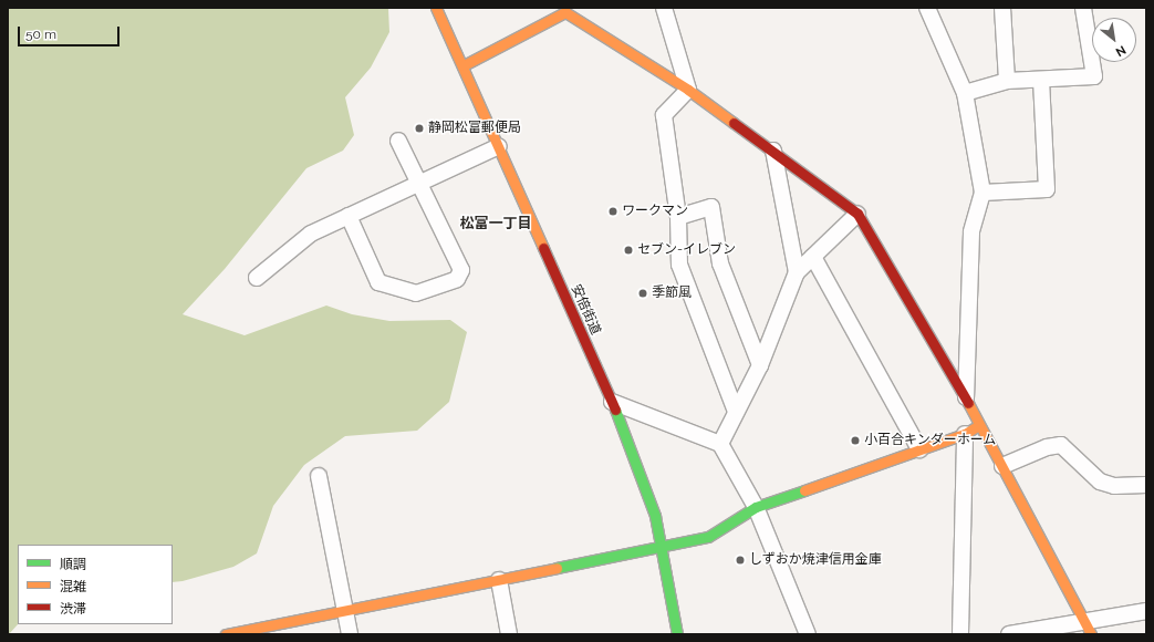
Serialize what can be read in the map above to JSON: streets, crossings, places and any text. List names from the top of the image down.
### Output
{
  "streets": {
    "street": ["安倍街道"]
  },
  "districts": ["松富一丁目"],
  "places": [
    "静岡松富郵便局",
    "ワークマン",
    "セブン-イレブン",
    "季節風",
    "小百合キンダーホーム",
    "しずおか焼津信用金庫"
  ],
  "legend": ["順調", "混雑", "渋滞"],
  "scale_bar": "50 m",
  "north": "bottom right"
}
